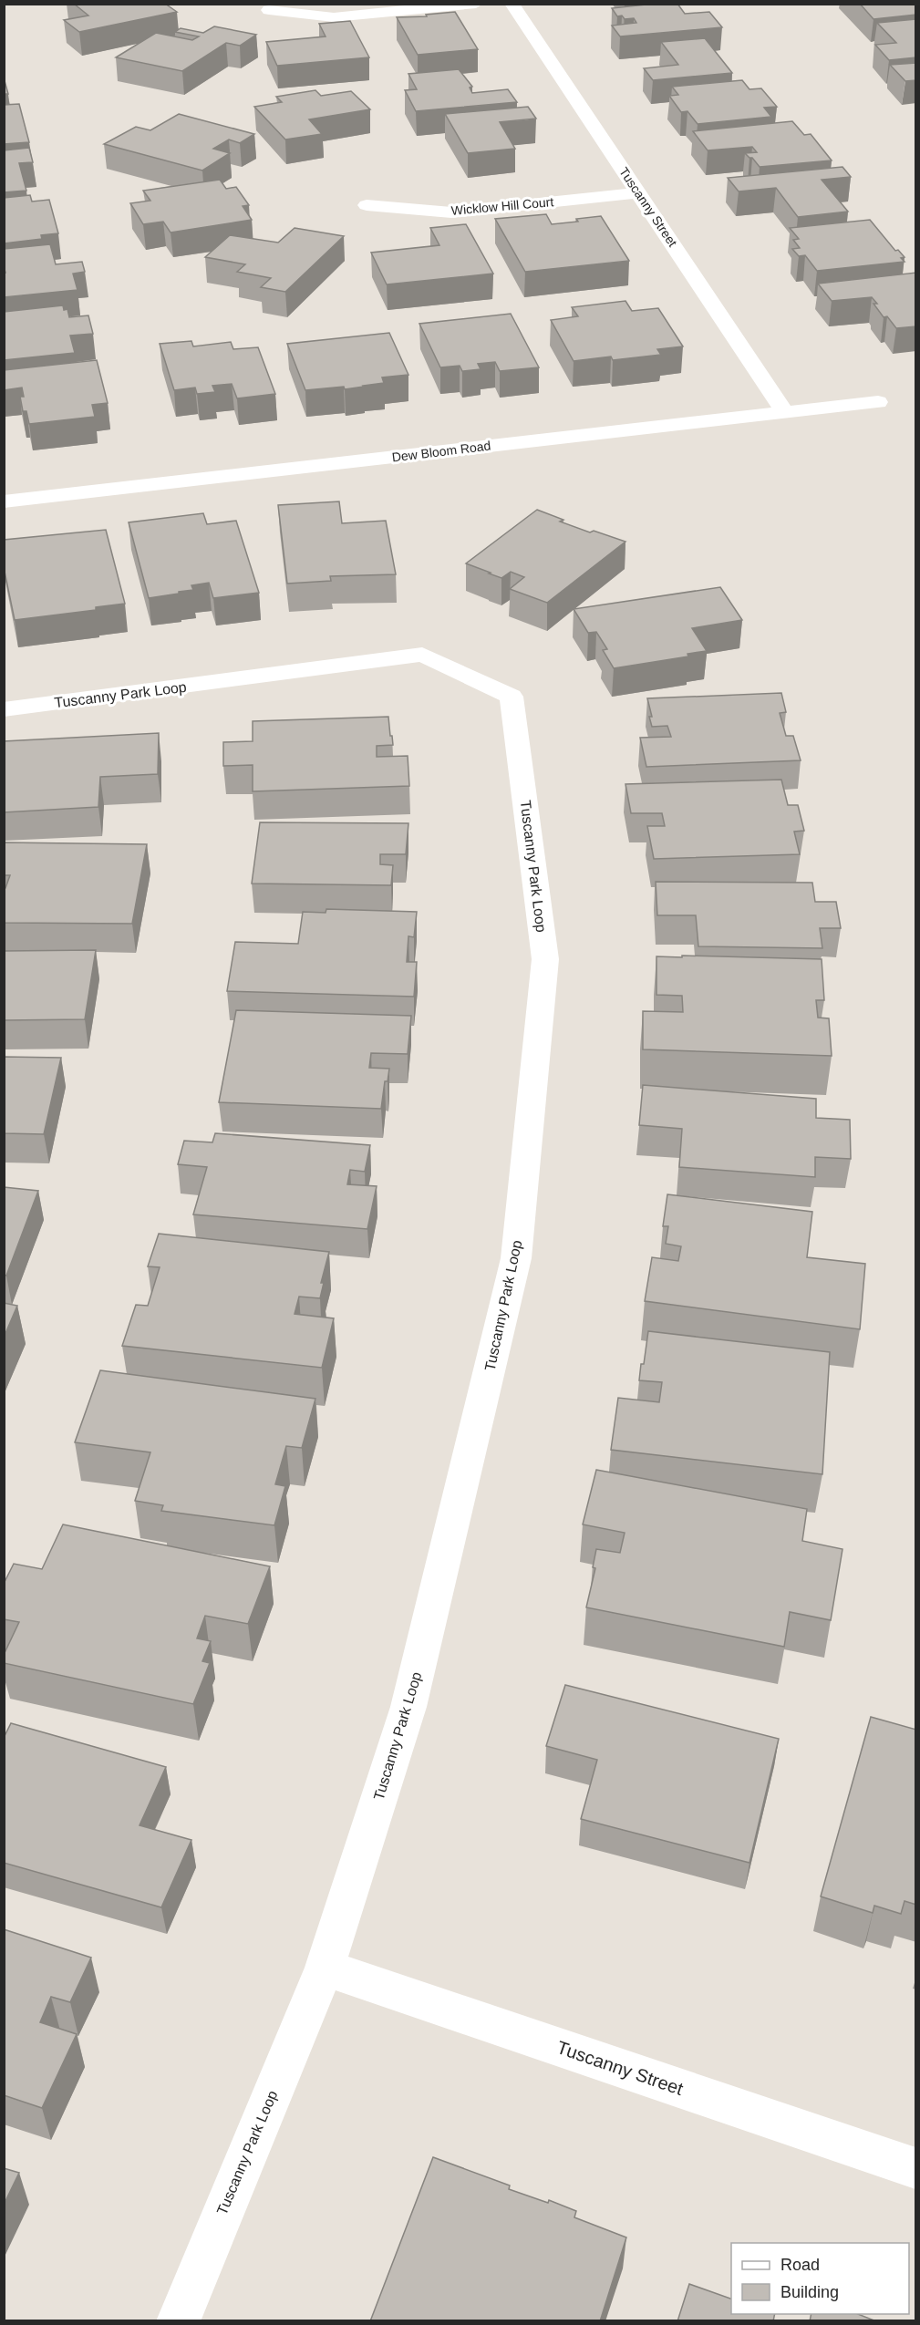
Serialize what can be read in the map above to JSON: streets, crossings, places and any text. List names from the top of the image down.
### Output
{
  "streets": {
    "street": [
      "Wicklow Hill Court",
      "Tuscanny Street",
      "Dew Bloom Road",
      "Tuscanny Park Loop"
    ]
  },
  "crossings": [
    ["Wicklow Hill Court", "Tuscanny Street"],
    ["Tuscanny Street", "Dew Bloom Road"],
    ["Tuscanny Street", "Tuscanny Park Loop"]
  ],
  "legend": ["Road", "Building"]
}
